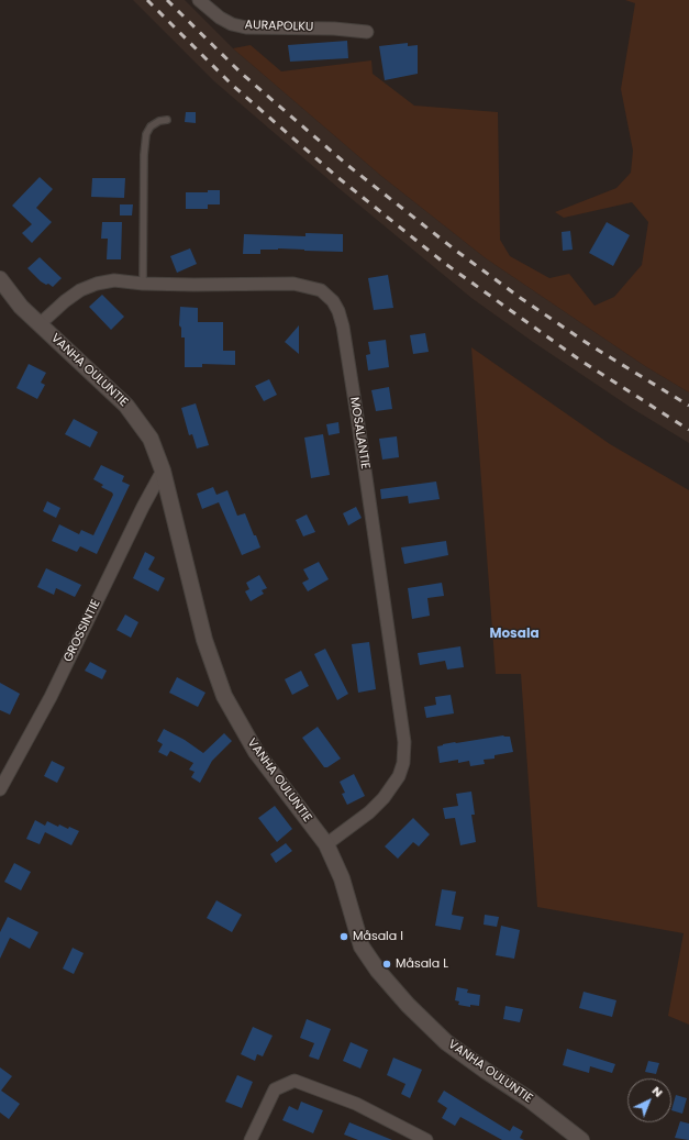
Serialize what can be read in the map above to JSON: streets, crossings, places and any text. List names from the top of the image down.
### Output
{
  "streets": {
    "street": [
      "AURAPOLKU",
      "VANHA OULUNTIE",
      "MOSALANTIE",
      "GROSSINTIE"
    ]
  },
  "crossings": [
    ["VANHA OULUNTIE", "MOSALANTIE"],
    ["VANHA OULUNTIE", "GROSSINTIE"]
  ],
  "districts": ["Mosala"],
  "places": ["Måsala I", "Måsala L"],
  "north": "top right"
}
